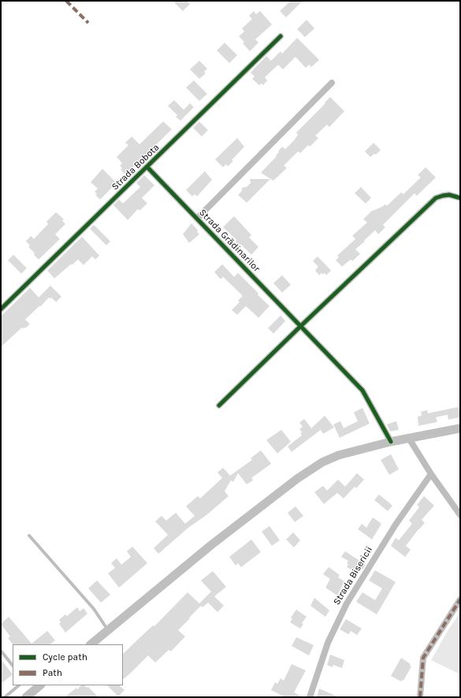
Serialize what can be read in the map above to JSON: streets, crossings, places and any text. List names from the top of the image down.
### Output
{
  "streets": {
    "street": ["Strada Bobota", "Strada Grădinarilor", "Strada Bisericii"]
  },
  "crossings": [
    ["Strada Bobota", "Strada Grădinarilor"]
  ],
  "legend": ["Cycle path", "Path"]
}
